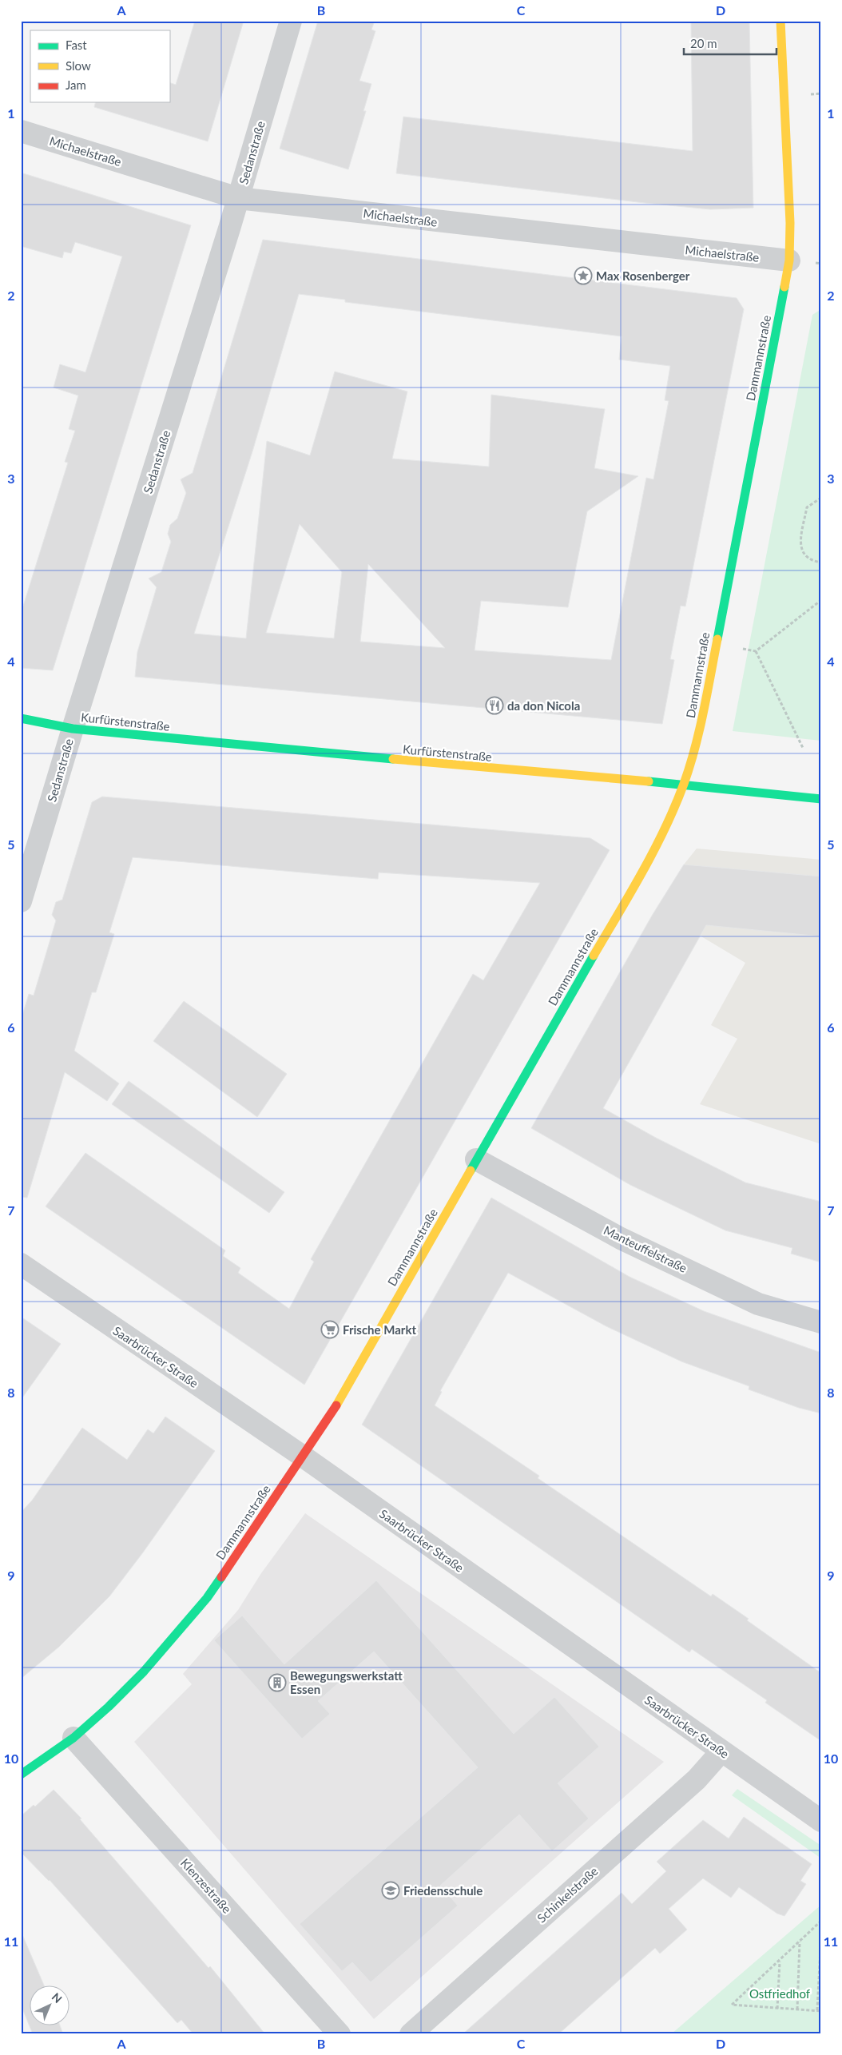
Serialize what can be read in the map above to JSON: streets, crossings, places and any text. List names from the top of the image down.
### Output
{
  "streets": {
    "street": [
      "Michaelstraße",
      "Sedanstraße",
      "Dammannstraße",
      "Kurfürstenstraße",
      "Manteuffelstraße",
      "Saarbrücker Straße",
      "Klenzestraße",
      "Schinkelstraße"
    ]
  },
  "crossings": [
    ["Michaelstraße", "Sedanstraße"],
    ["Michaelstraße", "Dammannstraße"],
    ["Sedanstraße", "Kurfürstenstraße"],
    ["Dammannstraße", "Kurfürstenstraße"],
    ["Dammannstraße", "Manteuffelstraße"],
    ["Dammannstraße", "Saarbrücker Straße"],
    ["Dammannstraße", "Klenzestraße"],
    ["Saarbrücker Straße", "Schinkelstraße"]
  ],
  "parks": ["Ostfriedhof"],
  "places": {
    "place": ["Max Rosenberger"],
    "restaurant": ["da don Nicola"],
    "supermarket": ["Frische Markt"],
    "building": ["Bewegungswerkstatt Essen"],
    "school or university": ["Friedensschule"]
  },
  "legend": ["Fast", "Slow", "Jam"],
  "scale_bar": "20 m",
  "north": "top right",
  "grid": {
    "columns": [
      "A",
      "B",
      "C",
      "D"
    ],
    "rows": [
      "1",
      "2",
      "3",
      "4",
      "5",
      "6",
      "7",
      "8",
      "9",
      "10",
      "11"
    ]
  }
}
